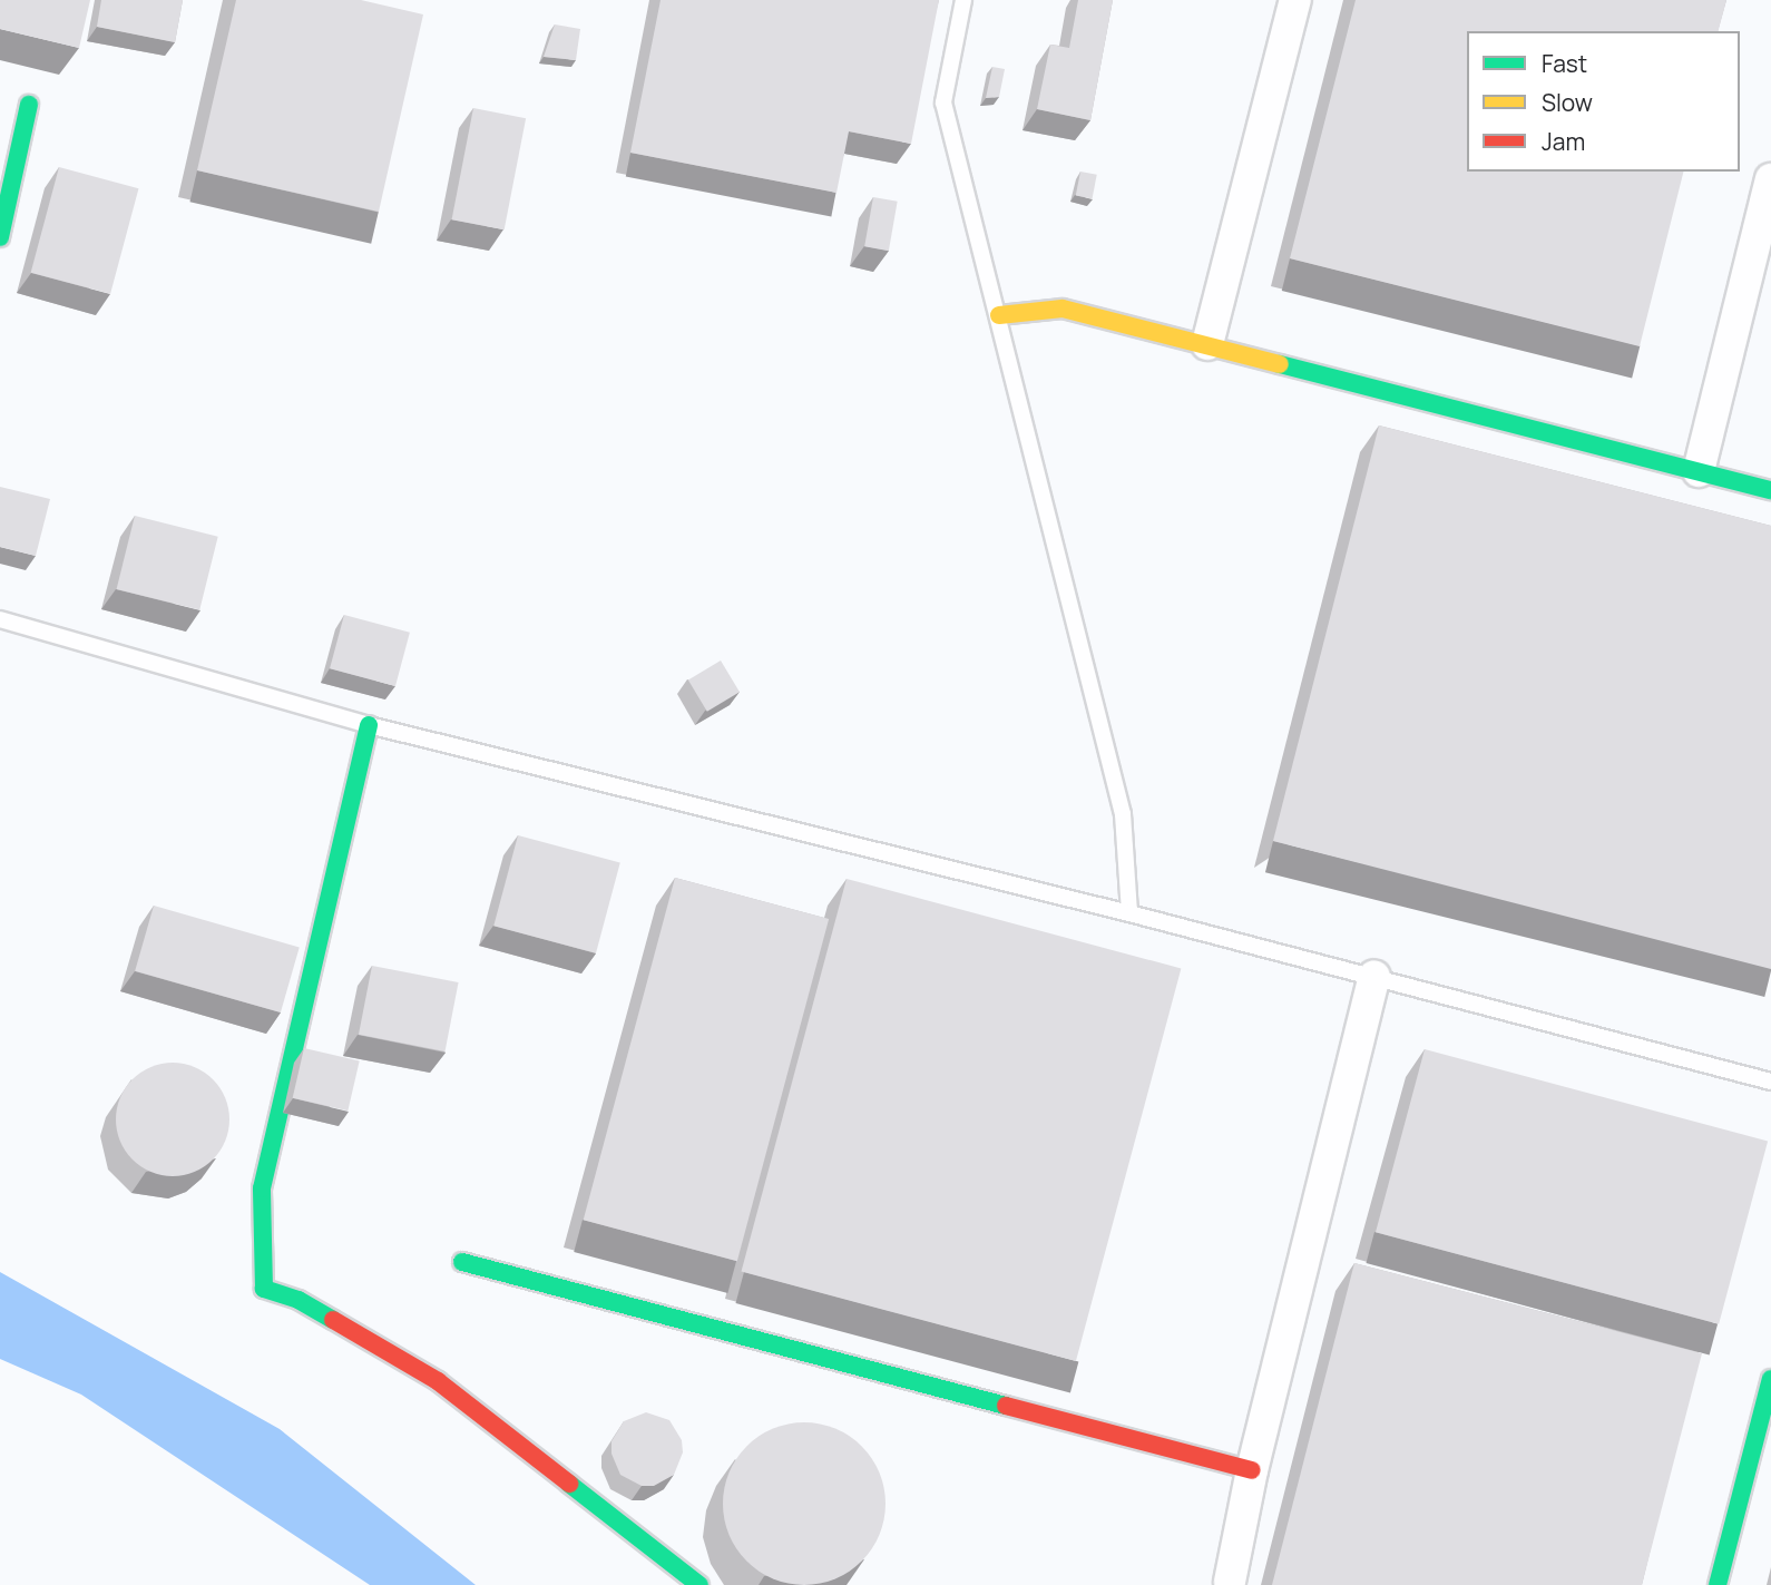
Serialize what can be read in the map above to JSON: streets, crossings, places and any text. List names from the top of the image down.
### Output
{
  "legend": ["Fast", "Slow", "Jam"]
}
